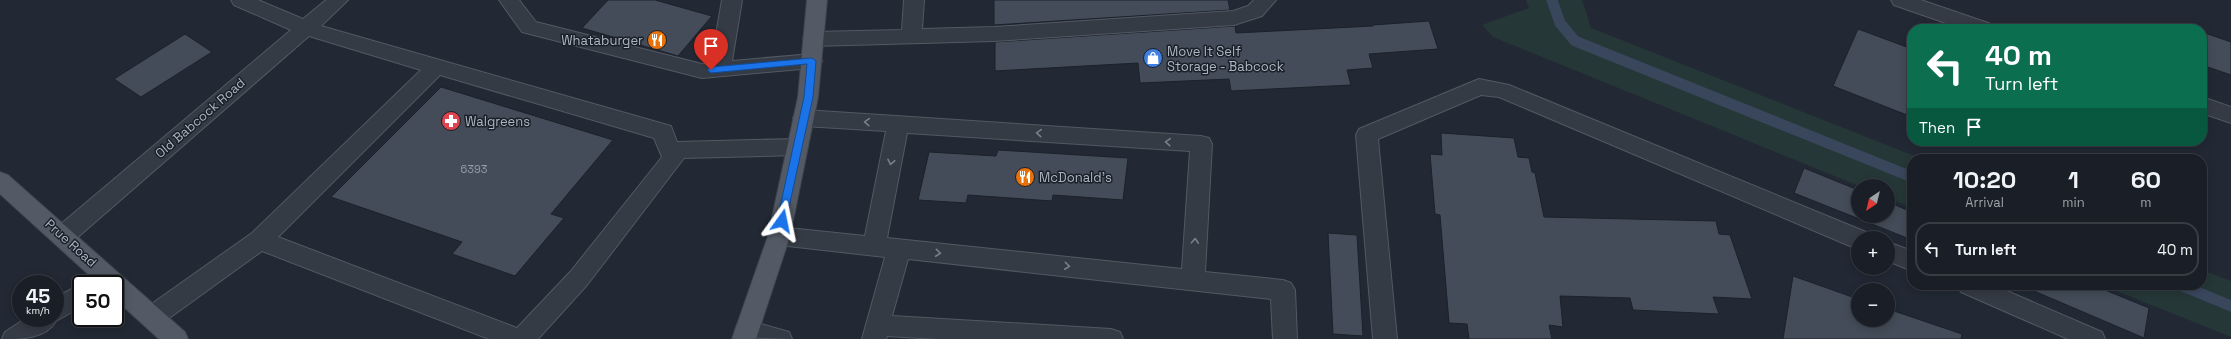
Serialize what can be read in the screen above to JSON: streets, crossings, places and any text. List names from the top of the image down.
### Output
{
  "streets": {
    "main road": ["Prue Road"],
    "street": ["Old Babcock Road"]
  },
  "crossings": [
    ["Old Babcock Road", "Prue Road"]
  ],
  "places": {
    "restaurant": ["Whataburger", "McDonald's"],
    "shop": ["Move It Self Storage - Babcock"],
    "pharmacy": ["Walgreens"]
  },
  "house_numbers": ["6393"],
  "north": "bottom left",
  "page": {
    "turn": ["40 m", "Turn left"],
    "then": "Then",
    "eta": [
      "10:20",
      "Arrival",
      "1",
      "min",
      "60",
      "m"
    ],
    "map_buttons": ["+", "−"],
    "list": [
      {
        "name": "Turn left",
        "value": "40 m"
      }
    ],
    "speed": "45 km/h",
    "limit": "50"
  }
}
